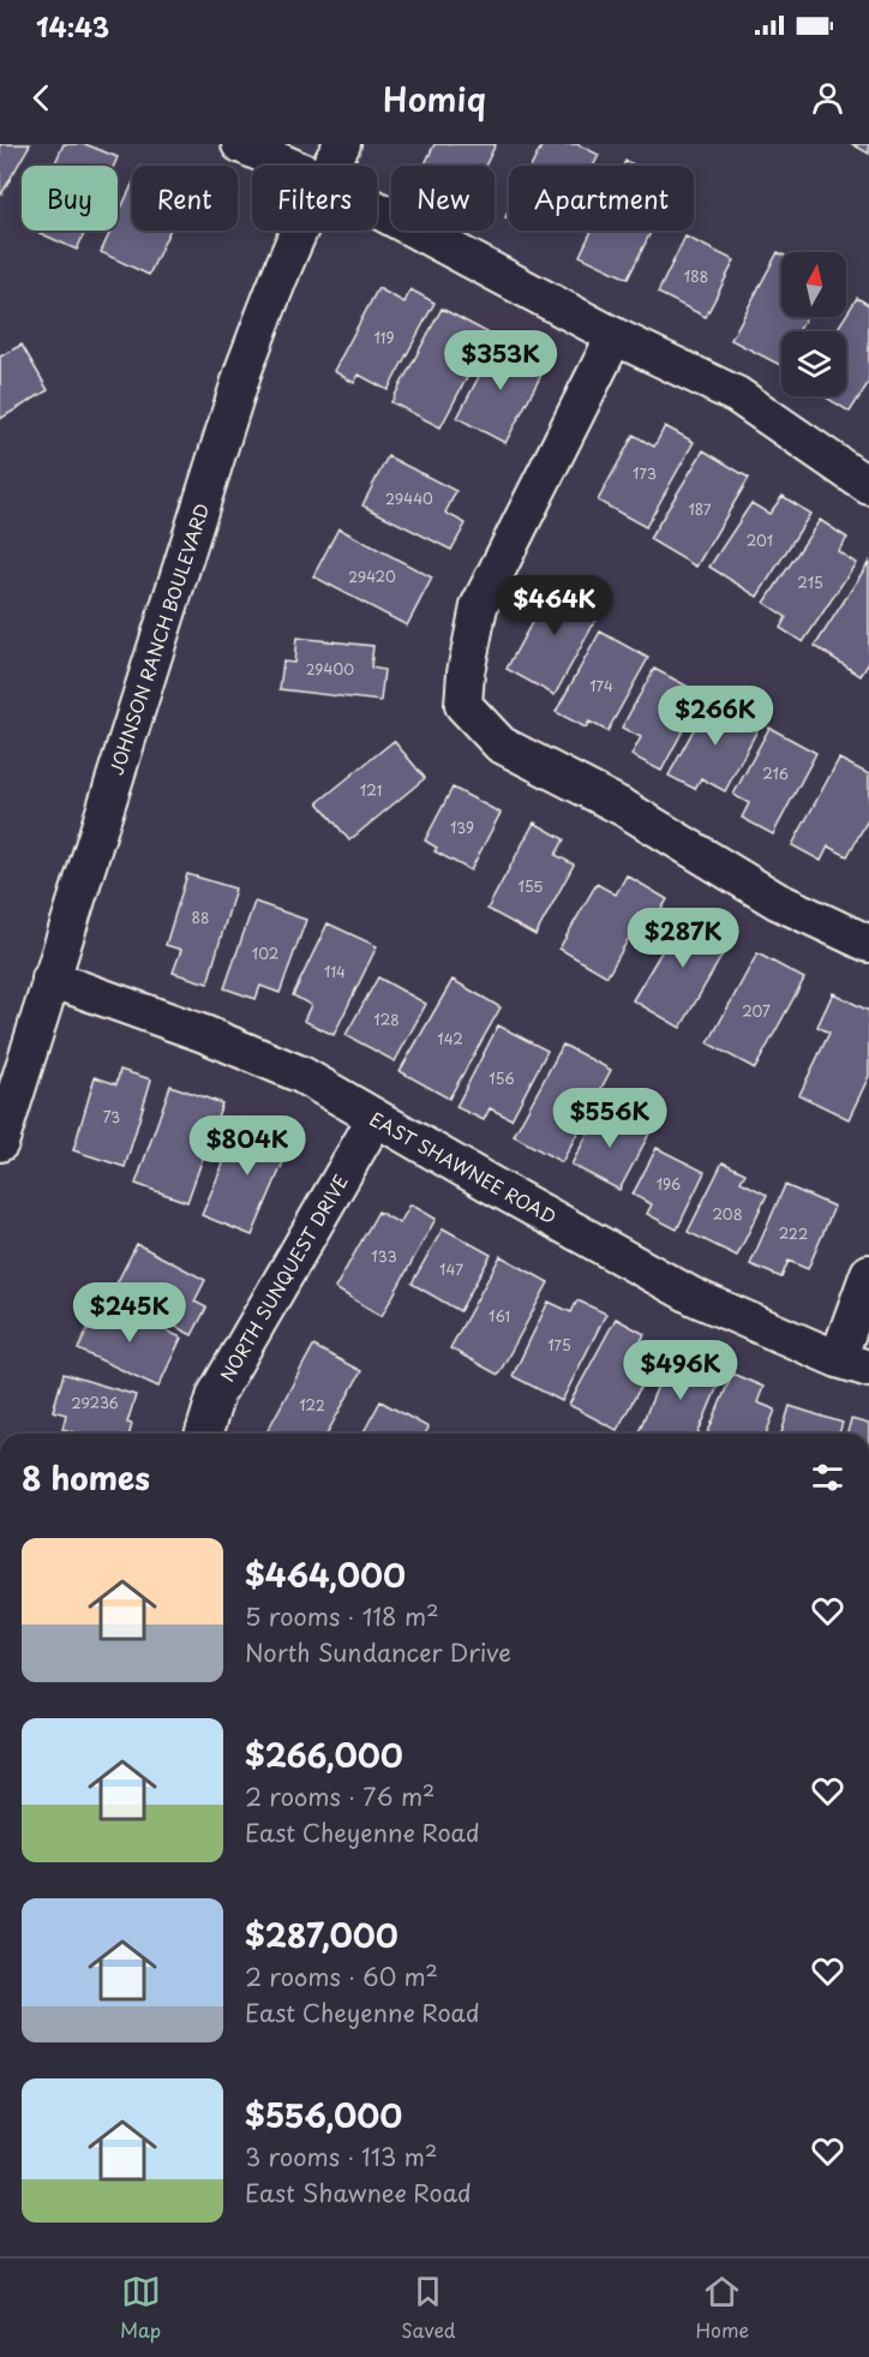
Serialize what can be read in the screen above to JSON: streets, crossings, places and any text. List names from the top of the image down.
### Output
{
  "streets": {
    "street": ["JOHNSON RANCH BOULEVARD", "EAST SHAWNEE ROAD", "NORTH SUNQUEST DRIVE"]
  },
  "crossings": [
    ["JOHNSON RANCH BOULEVARD", "EAST SHAWNEE ROAD"],
    ["EAST SHAWNEE ROAD", "NORTH SUNQUEST DRIVE"]
  ],
  "house_numbers": [
    "188",
    "119",
    "173",
    "29440",
    "187",
    "201",
    "29420",
    "215",
    "29400",
    "174",
    "216",
    "121",
    "139",
    "155",
    "88",
    "102",
    "114",
    "207",
    "128",
    "142",
    "156",
    "73",
    "196",
    "208",
    "222",
    "133",
    "147",
    "161",
    "175",
    "29236",
    "122"
  ],
  "north": "top",
  "page": {
    "status": "14:43",
    "header": "Homiq",
    "chip": [
      "Buy",
      "Rent",
      "Filters",
      "New",
      "Apartment"
    ],
    "price": [
      "$353K",
      "$464K",
      "$266K",
      "$287K",
      "$556K",
      "$804K",
      "$245K",
      "$496K"
    ],
    "heading": "8 homes",
    "list": [
      {
        "name": "$464,000",
        "note": "5 rooms · 118 m² · North Sundancer Drive"
      },
      {
        "name": "$266,000",
        "note": "2 rooms · 76 m² · East Cheyenne Road"
      },
      {
        "name": "$287,000",
        "note": "2 rooms · 60 m² · East Cheyenne Road"
      },
      {
        "name": "$556,000",
        "note": "3 rooms · 113 m² · East Shawnee Road"
      }
    ],
    "tabs": ["Map", "Saved", "Home"]
  }
}
